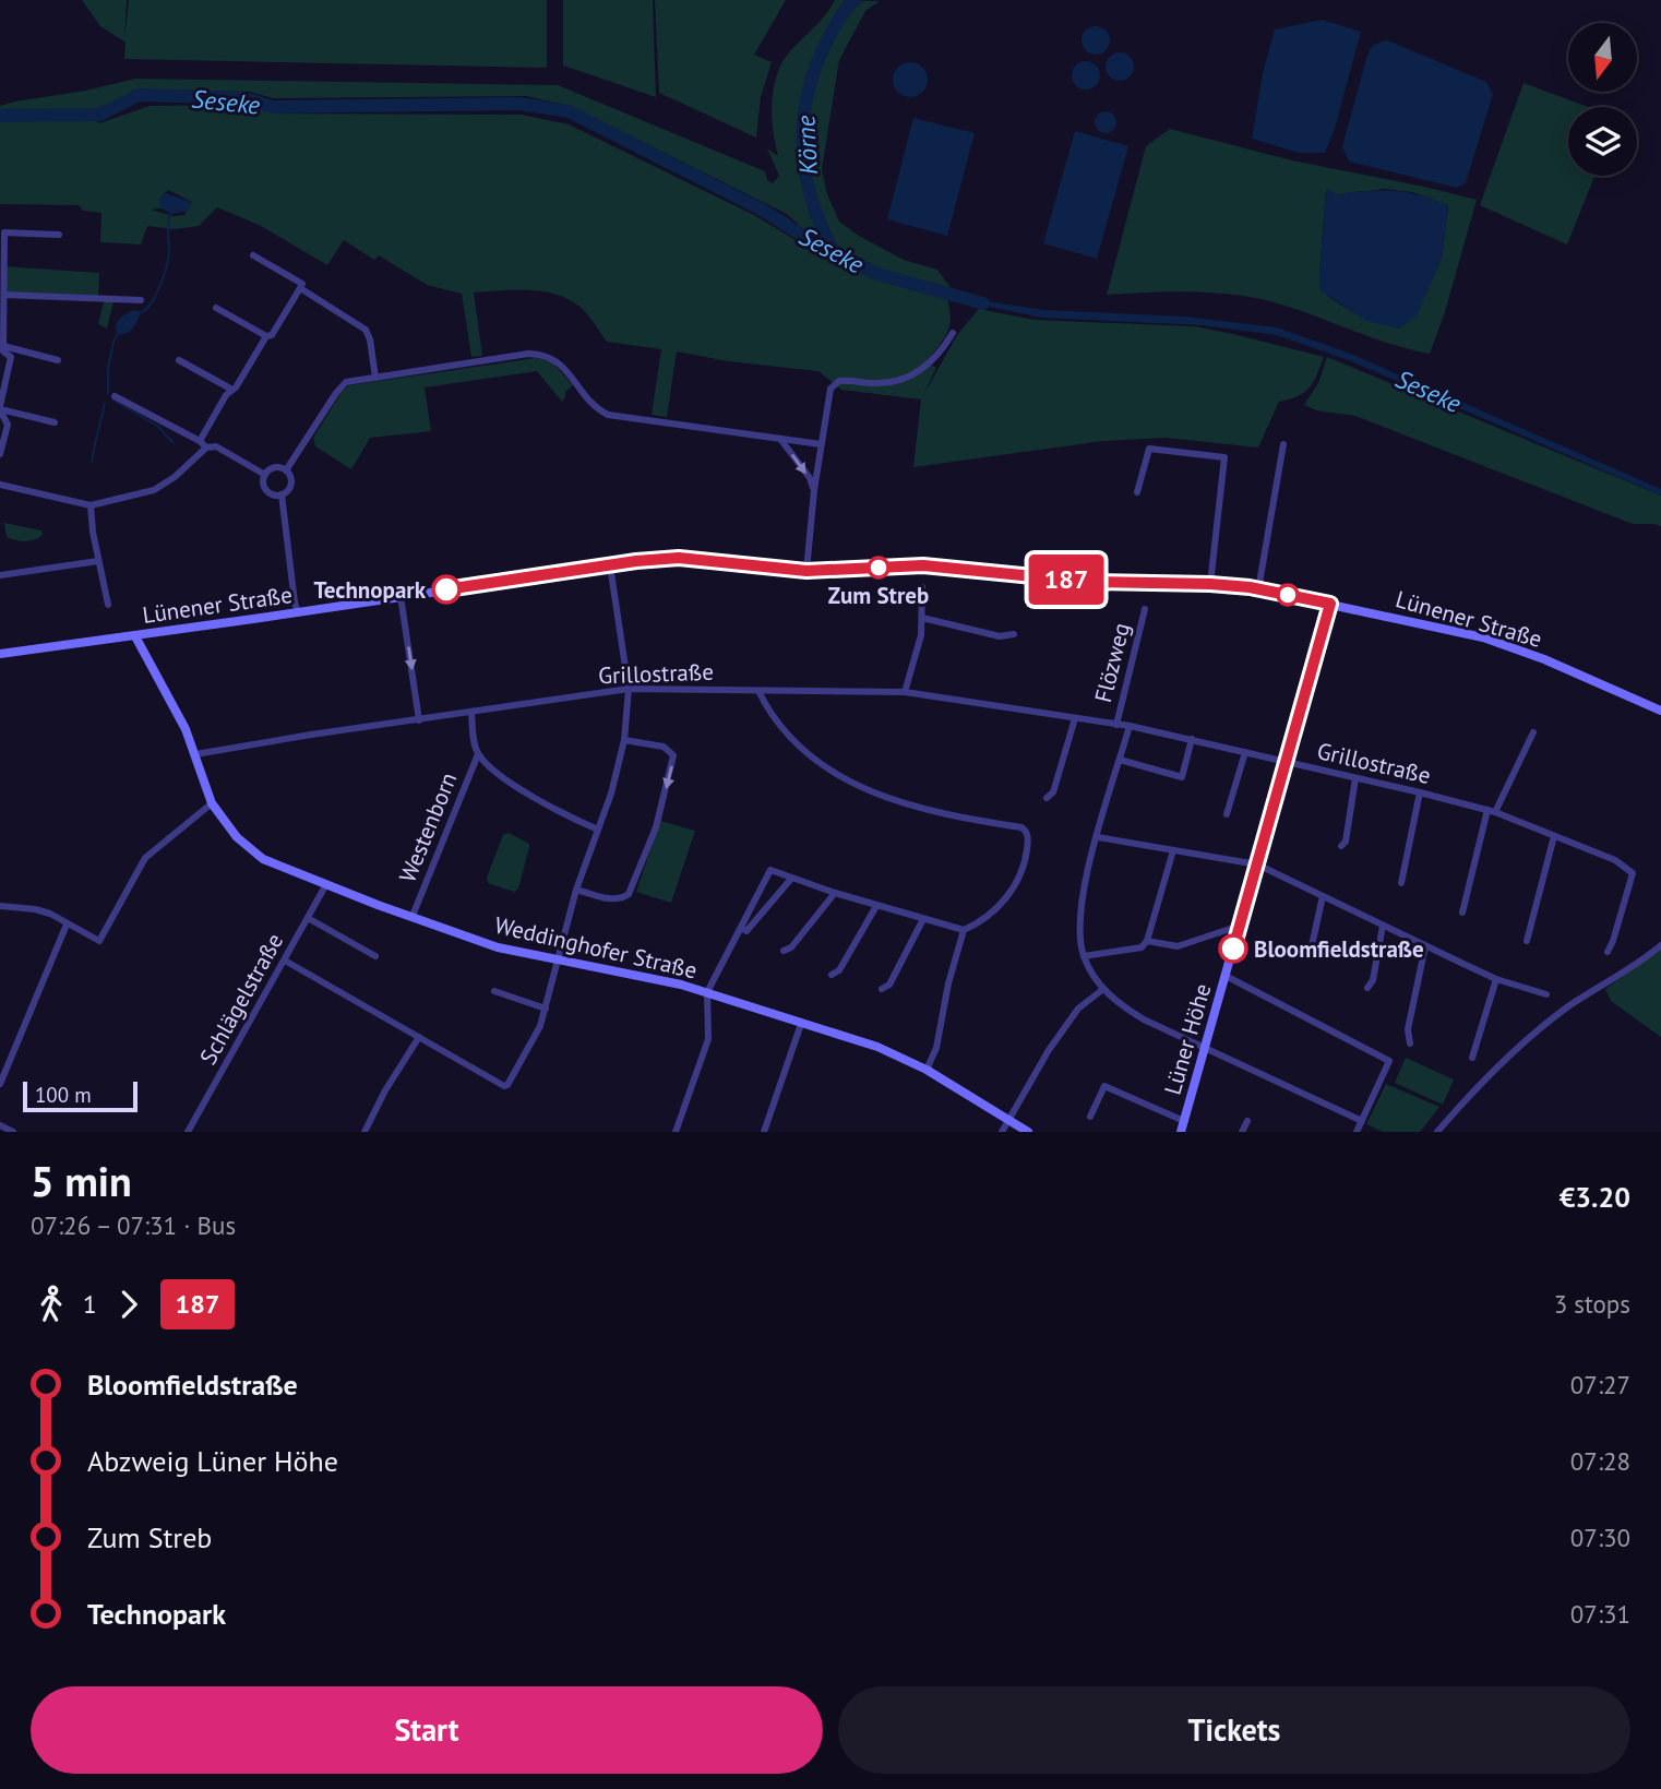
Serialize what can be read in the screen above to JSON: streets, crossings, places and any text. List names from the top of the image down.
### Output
{
  "streets": {
    "main road": ["Lünener Straße", "Weddinghofer Straße", "Lüner Höhe"],
    "street": [
      "Flözweg",
      "Grillostraße",
      "Westenborn",
      "Schlägelstraße"
    ]
  },
  "crossings": [
    ["Lünener Straße", "Weddinghofer Straße"],
    ["Lünener Straße", "Lüner Höhe"],
    ["Flözweg", "Grillostraße"],
    ["Grillostraße", "Weddinghofer Straße"],
    ["Grillostraße", "Lüner Höhe"],
    ["Westenborn", "Weddinghofer Straße"],
    ["Weddinghofer Straße", "Schlägelstraße"]
  ],
  "water": ["Seseke", "Körne"],
  "places": ["Zum Streb", "Technopark", "Bloomfieldstraße"],
  "lines": ["bus line 187"],
  "scale_bar": "100 m",
  "north": "bottom",
  "page": {
    "on_map": "187",
    "scale": "100 m",
    "heading": ["5 min", "07:26 – 07:31 · Bus", "€3.20"],
    "legs": ["1", "187", "3 stops"],
    "list": [
      {
        "name": "Bloomfieldstraße",
        "value": "07:27"
      },
      {
        "name": "Abzweig Lüner Höhe",
        "value": "07:28"
      },
      {
        "name": "Zum Streb",
        "value": "07:30"
      },
      {
        "name": "Technopark",
        "value": "07:31"
      }
    ],
    "buttons": ["Start", "Tickets"]
  }
}
